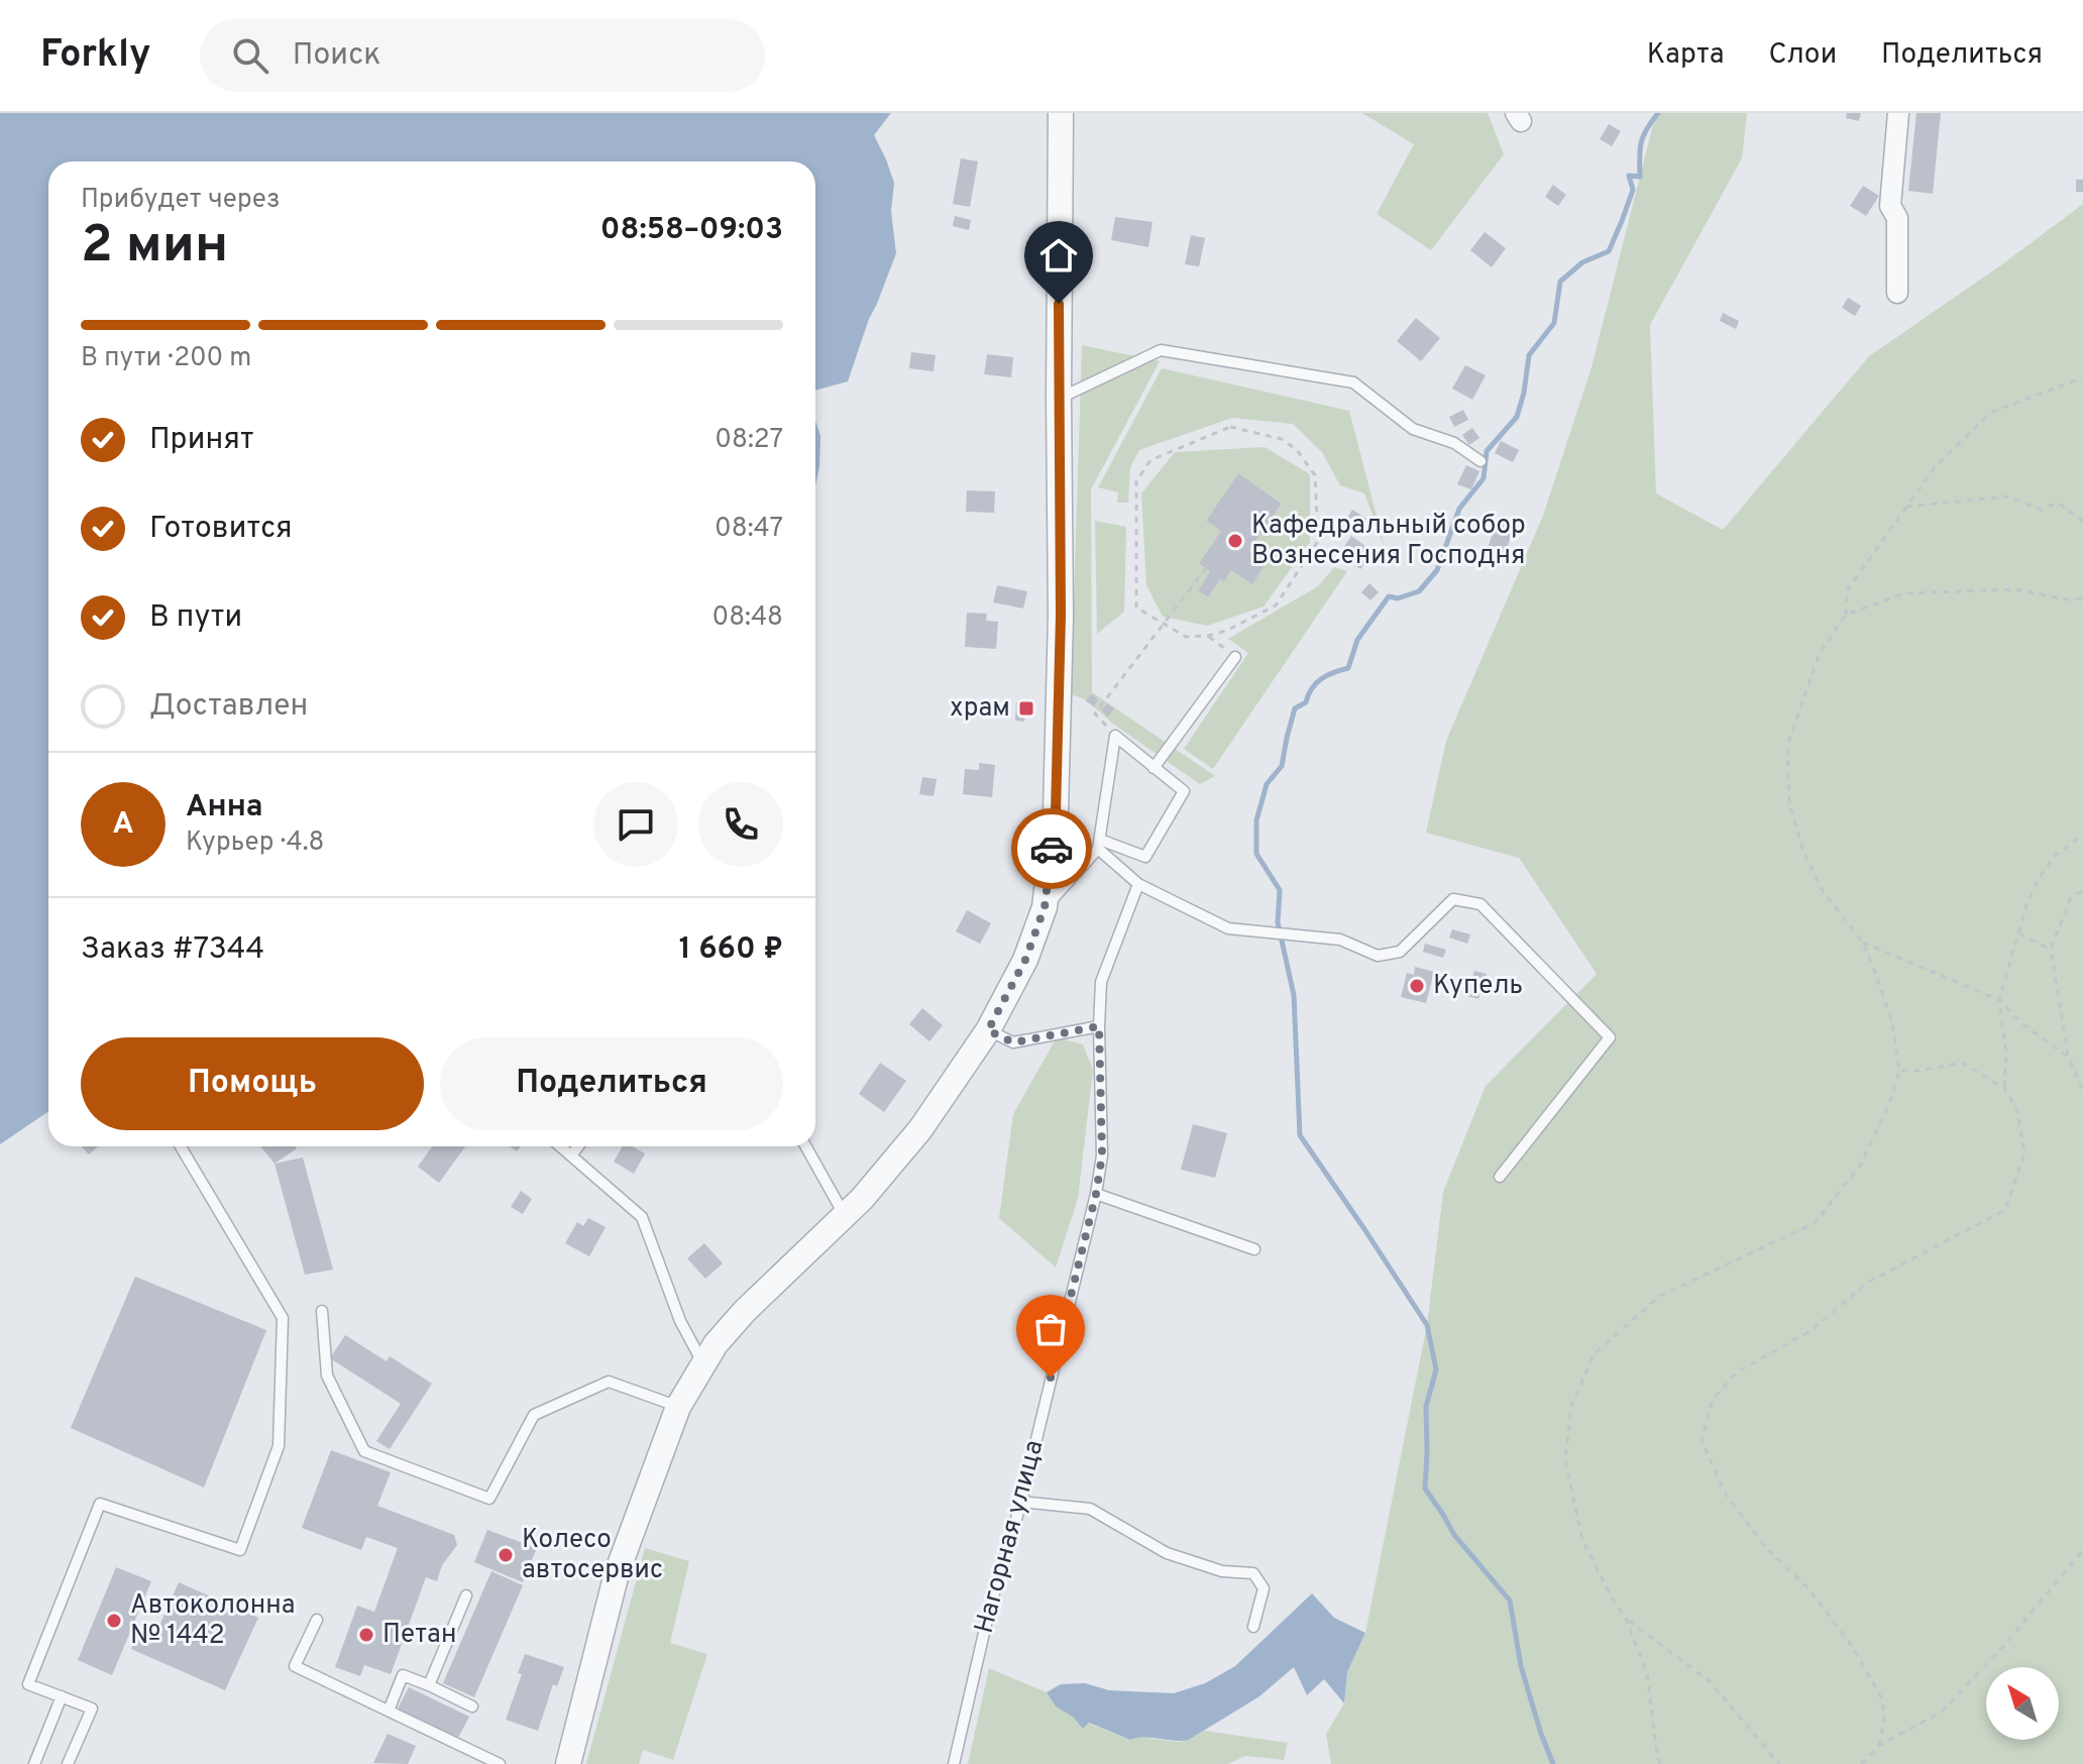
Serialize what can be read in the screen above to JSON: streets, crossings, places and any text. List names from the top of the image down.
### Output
{
  "streets": {
    "lane": ["Нагорная улица"]
  },
  "places": {
    "other": [
      "Кафедральный собор Вознесения Господня",
      "Купель",
      "Колесо автосервис",
      "Автоколонна № 1442",
      "Петан"
    ],
    "transit": ["храм"]
  },
  "north": "top left",
  "page": {
    "header": "Forkly",
    "search": "Поиск",
    "nav": ["Карта", "Слои", "Поделиться"],
    "heading": ["2 мин", "Прибудет через", "08:58–09:03"],
    "panel": [
      "Анна",
      "Курьер · 4.8",
      "Заказ #7344",
      "1 660 ₽"
    ],
    "bar": "В пути · 200 m",
    "list": [
      ["Принят", "08:27"],
      ["Готовится", "08:47"],
      ["В пути", "08:48"],
      "Доставлен"
    ],
    "round": "А",
    "buttons": ["Помощь", "Поделиться"]
  }
}
